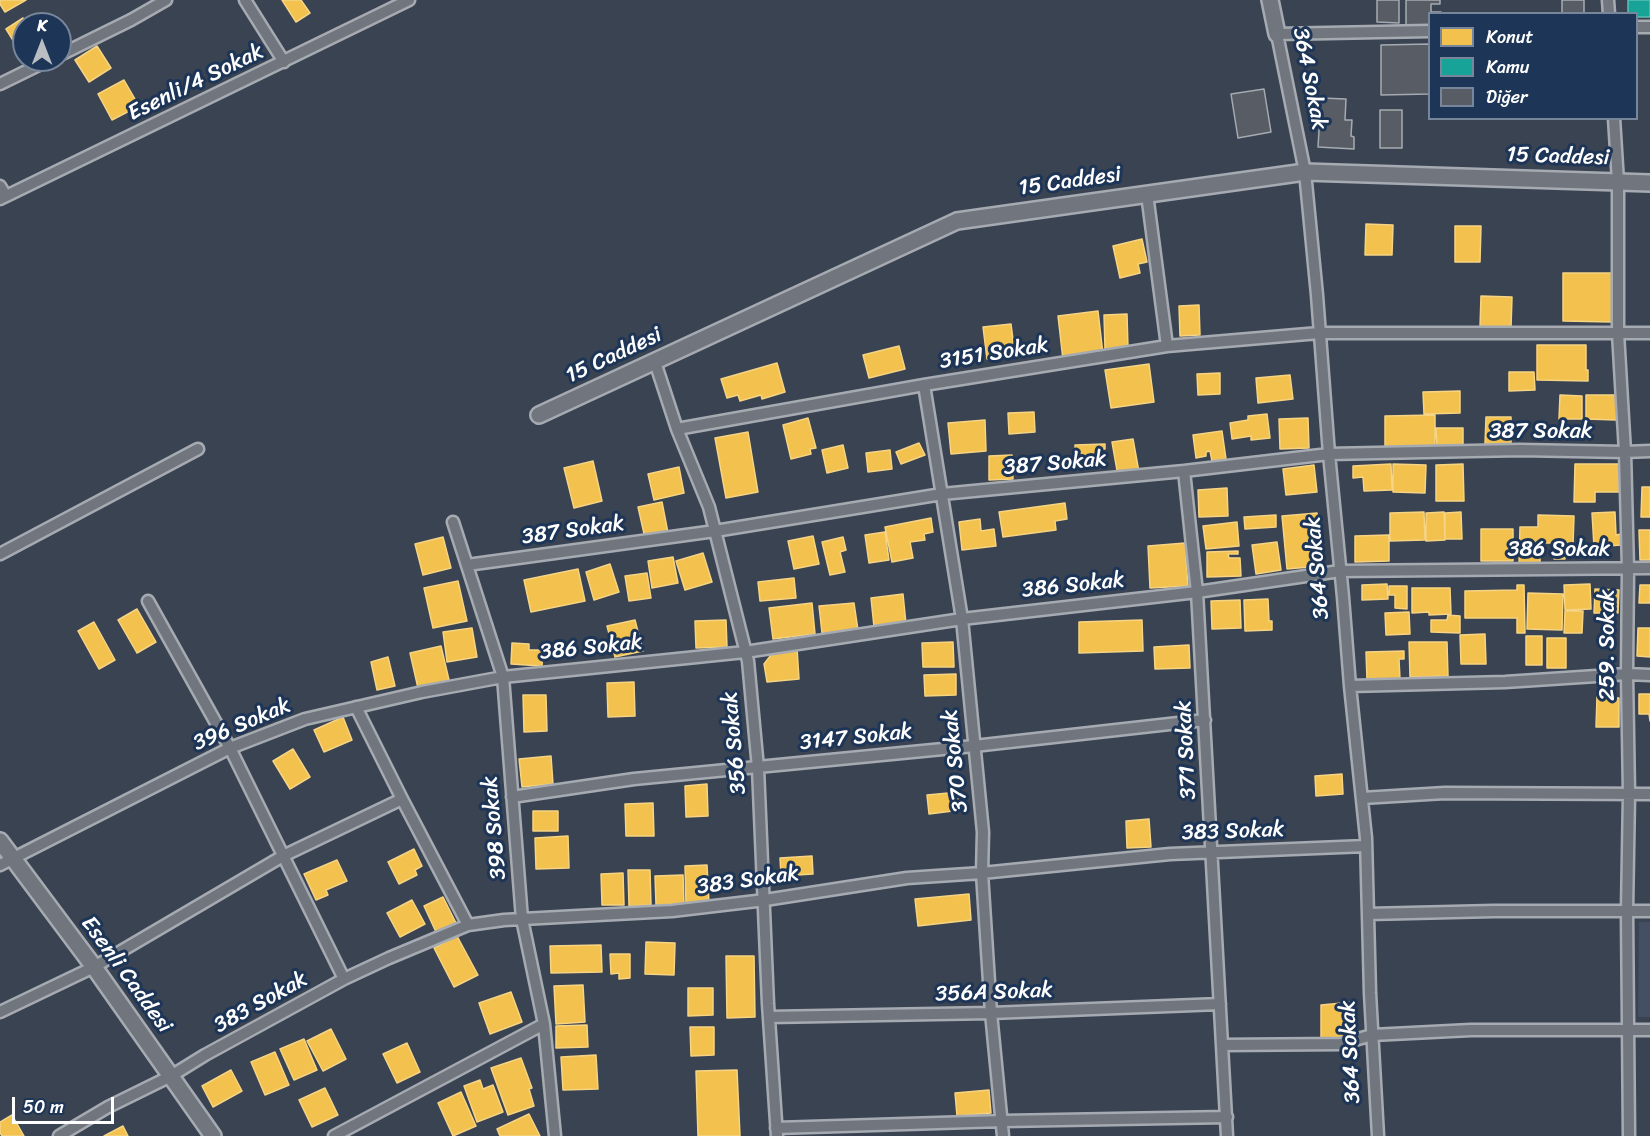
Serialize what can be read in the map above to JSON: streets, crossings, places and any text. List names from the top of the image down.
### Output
{
  "streets": {
    "street": [
      "364 Sokak",
      "Esenli/4 Sokak",
      "15 Caddesi",
      "3151 Sokak",
      "387 Sokak",
      "386 Sokak",
      "259. Sokak",
      "396 Sokak",
      "3147 Sokak",
      "356 Sokak",
      "371 Sokak",
      "370 Sokak",
      "398 Sokak",
      "383 Sokak",
      "Esenli Caddesi",
      "356A Sokak"
    ]
  },
  "crossings": [
    ["364 Sokak", "15 Caddesi"],
    ["364 Sokak", "3151 Sokak"],
    ["364 Sokak", "387 Sokak"],
    ["364 Sokak", "386 Sokak"],
    ["364 Sokak", "383 Sokak"],
    ["15 Caddesi", "259. Sokak"],
    ["15 Caddesi", "356 Sokak"],
    ["3151 Sokak", "259. Sokak"],
    ["3151 Sokak", "356 Sokak"],
    ["3151 Sokak", "370 Sokak"],
    ["387 Sokak", "259. Sokak"],
    ["387 Sokak", "356 Sokak"],
    ["387 Sokak", "371 Sokak"],
    ["387 Sokak", "370 Sokak"],
    ["387 Sokak", "398 Sokak"],
    ["386 Sokak", "259. Sokak"],
    ["386 Sokak", "396 Sokak"],
    ["386 Sokak", "356 Sokak"],
    ["386 Sokak", "371 Sokak"],
    ["386 Sokak", "370 Sokak"],
    ["386 Sokak", "398 Sokak"],
    ["396 Sokak", "398 Sokak"],
    ["396 Sokak", "Esenli Caddesi"],
    ["3147 Sokak", "356 Sokak"],
    ["3147 Sokak", "371 Sokak"],
    ["3147 Sokak", "370 Sokak"],
    ["3147 Sokak", "398 Sokak"],
    ["356 Sokak", "383 Sokak"],
    ["356 Sokak", "356A Sokak"],
    ["371 Sokak", "383 Sokak"],
    ["371 Sokak", "356A Sokak"],
    ["370 Sokak", "383 Sokak"],
    ["370 Sokak", "356A Sokak"],
    ["398 Sokak", "383 Sokak"],
    ["383 Sokak", "Esenli Caddesi"]
  ],
  "legend": ["Konut", "Kamu", "Diğer"],
  "scale_bar": "50 m",
  "north": "top"
}
